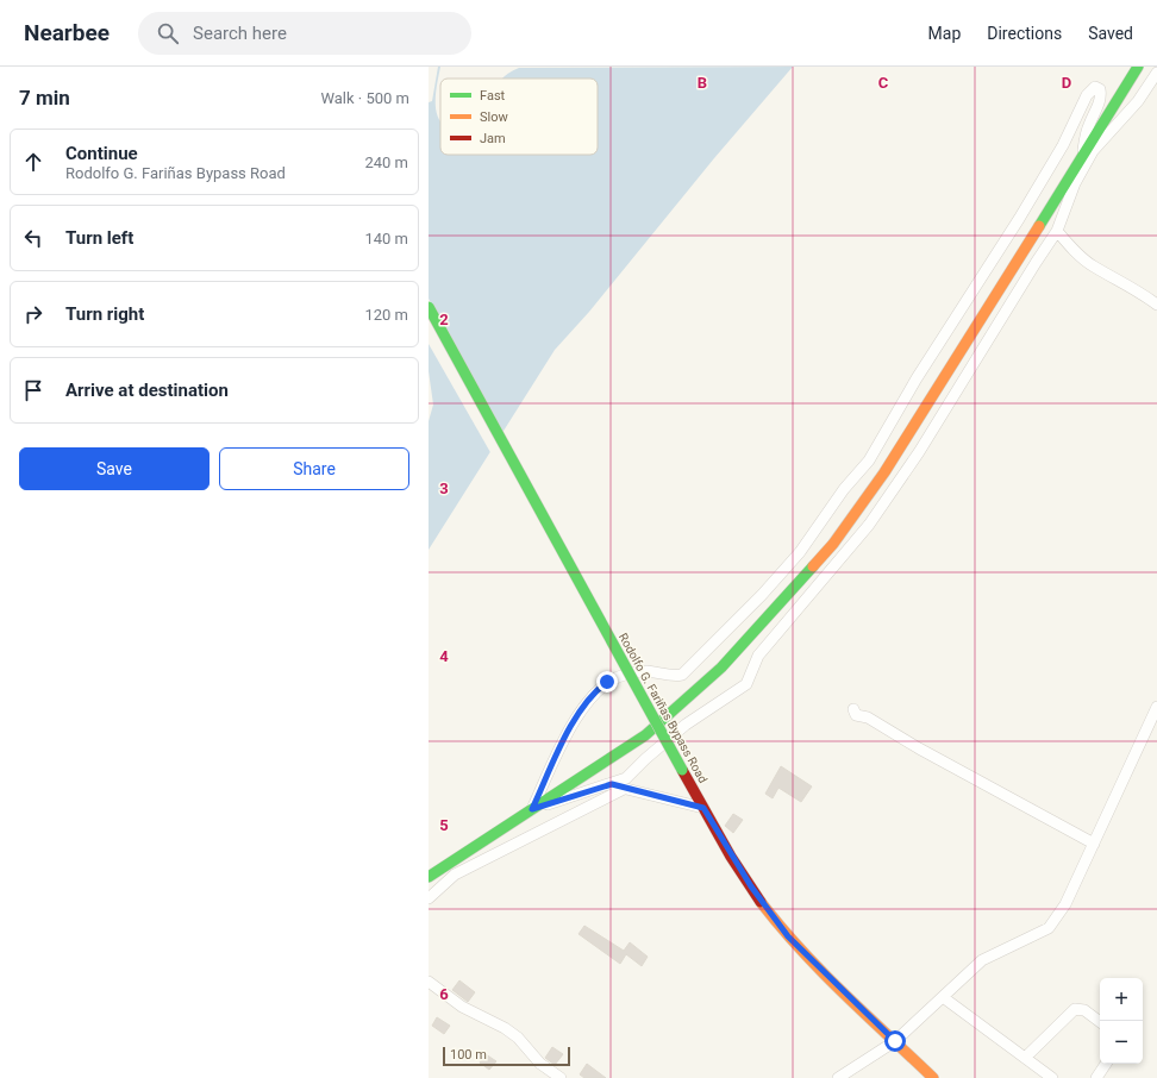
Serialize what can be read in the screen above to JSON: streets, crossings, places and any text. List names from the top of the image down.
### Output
{
  "streets": {
    "street": ["Rodolfo G. Fariñas Bypass Road"]
  },
  "legend": ["Fast", "Slow", "Jam"],
  "scale_bar": "100 m",
  "page": {
    "header": "Nearbee",
    "search": "Search here",
    "nav": ["Map", "Directions", "Saved"],
    "heading": ["7 min", "Walk · 500 m"],
    "list": [
      ["Continue", "Rodolfo G. Fariñas Bypass Road", "240 m"],
      ["Turn left", "140 m"],
      ["Turn right", "120 m"],
      "Arrive at destination"
    ],
    "buttons": ["Save", "Share"],
    "map_buttons": ["+", "−"],
    "scale": "100 m"
  },
  "grid": {
    "columns": ["B", "C", "D"],
    "rows": [
      "2",
      "3",
      "4",
      "5",
      "6"
    ]
  }
}
